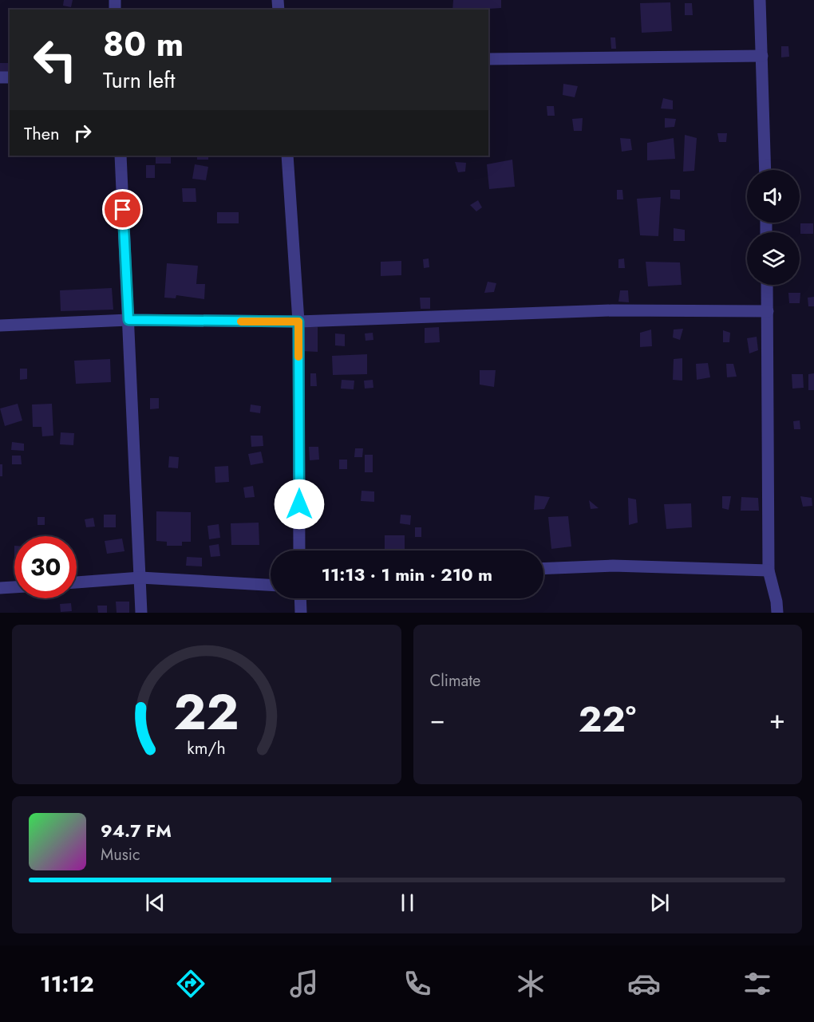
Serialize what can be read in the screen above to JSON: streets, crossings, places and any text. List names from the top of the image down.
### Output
{
  "page": {
    "turn": ["80 m", "Turn left"],
    "then": "Then",
    "limit": "30",
    "trip": "11:13 · 1 min · 210 m",
    "tile": "Climate",
    "heat": ["−", "22°", "+"],
    "song": ["94.7 FM", "Music"],
    "tabs": "11:12",
    "gauge": ["22", "km/h"]
  }
}
